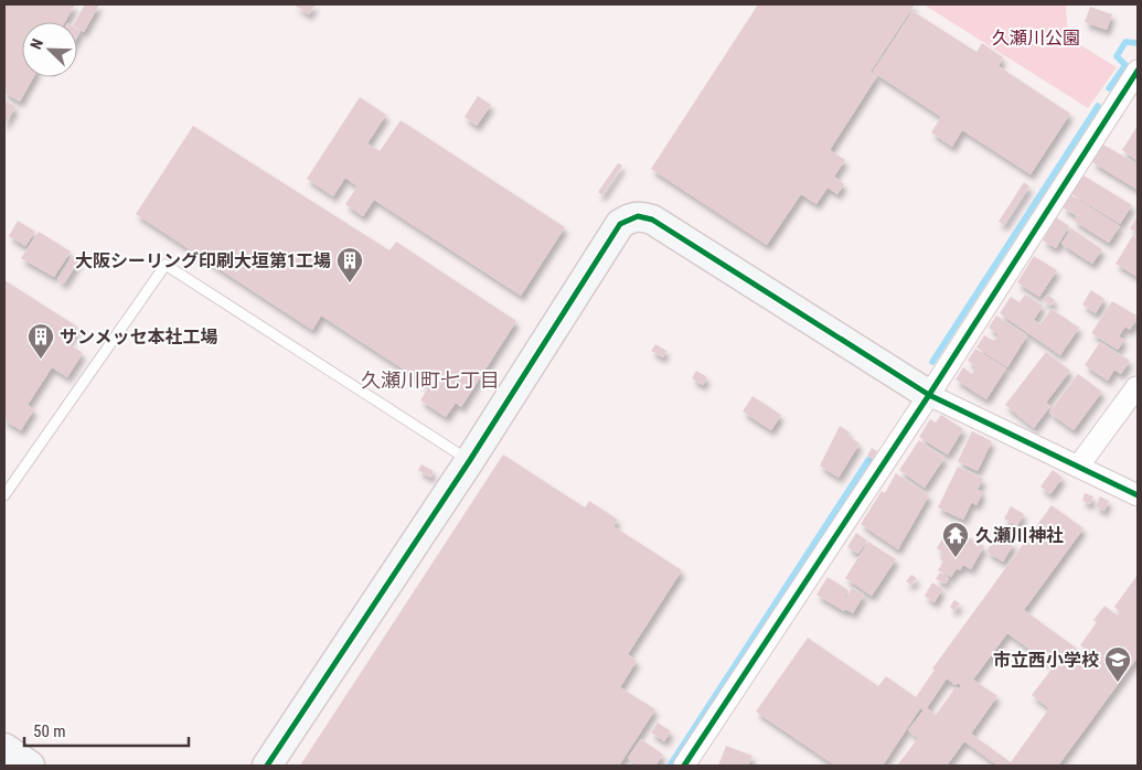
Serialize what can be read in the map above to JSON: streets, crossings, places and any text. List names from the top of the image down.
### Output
{
  "districts": ["久瀬川町七丁目"],
  "parks": ["久瀬川公園"],
  "places": {
    "building": ["大阪シーリング印刷大垣第1工場", "サンメッセ本社工場"],
    "temple": ["久瀬川神社"],
    "school or university": ["市立西小学校"]
  },
  "scale_bar": "50 m",
  "north": "top left"
}
